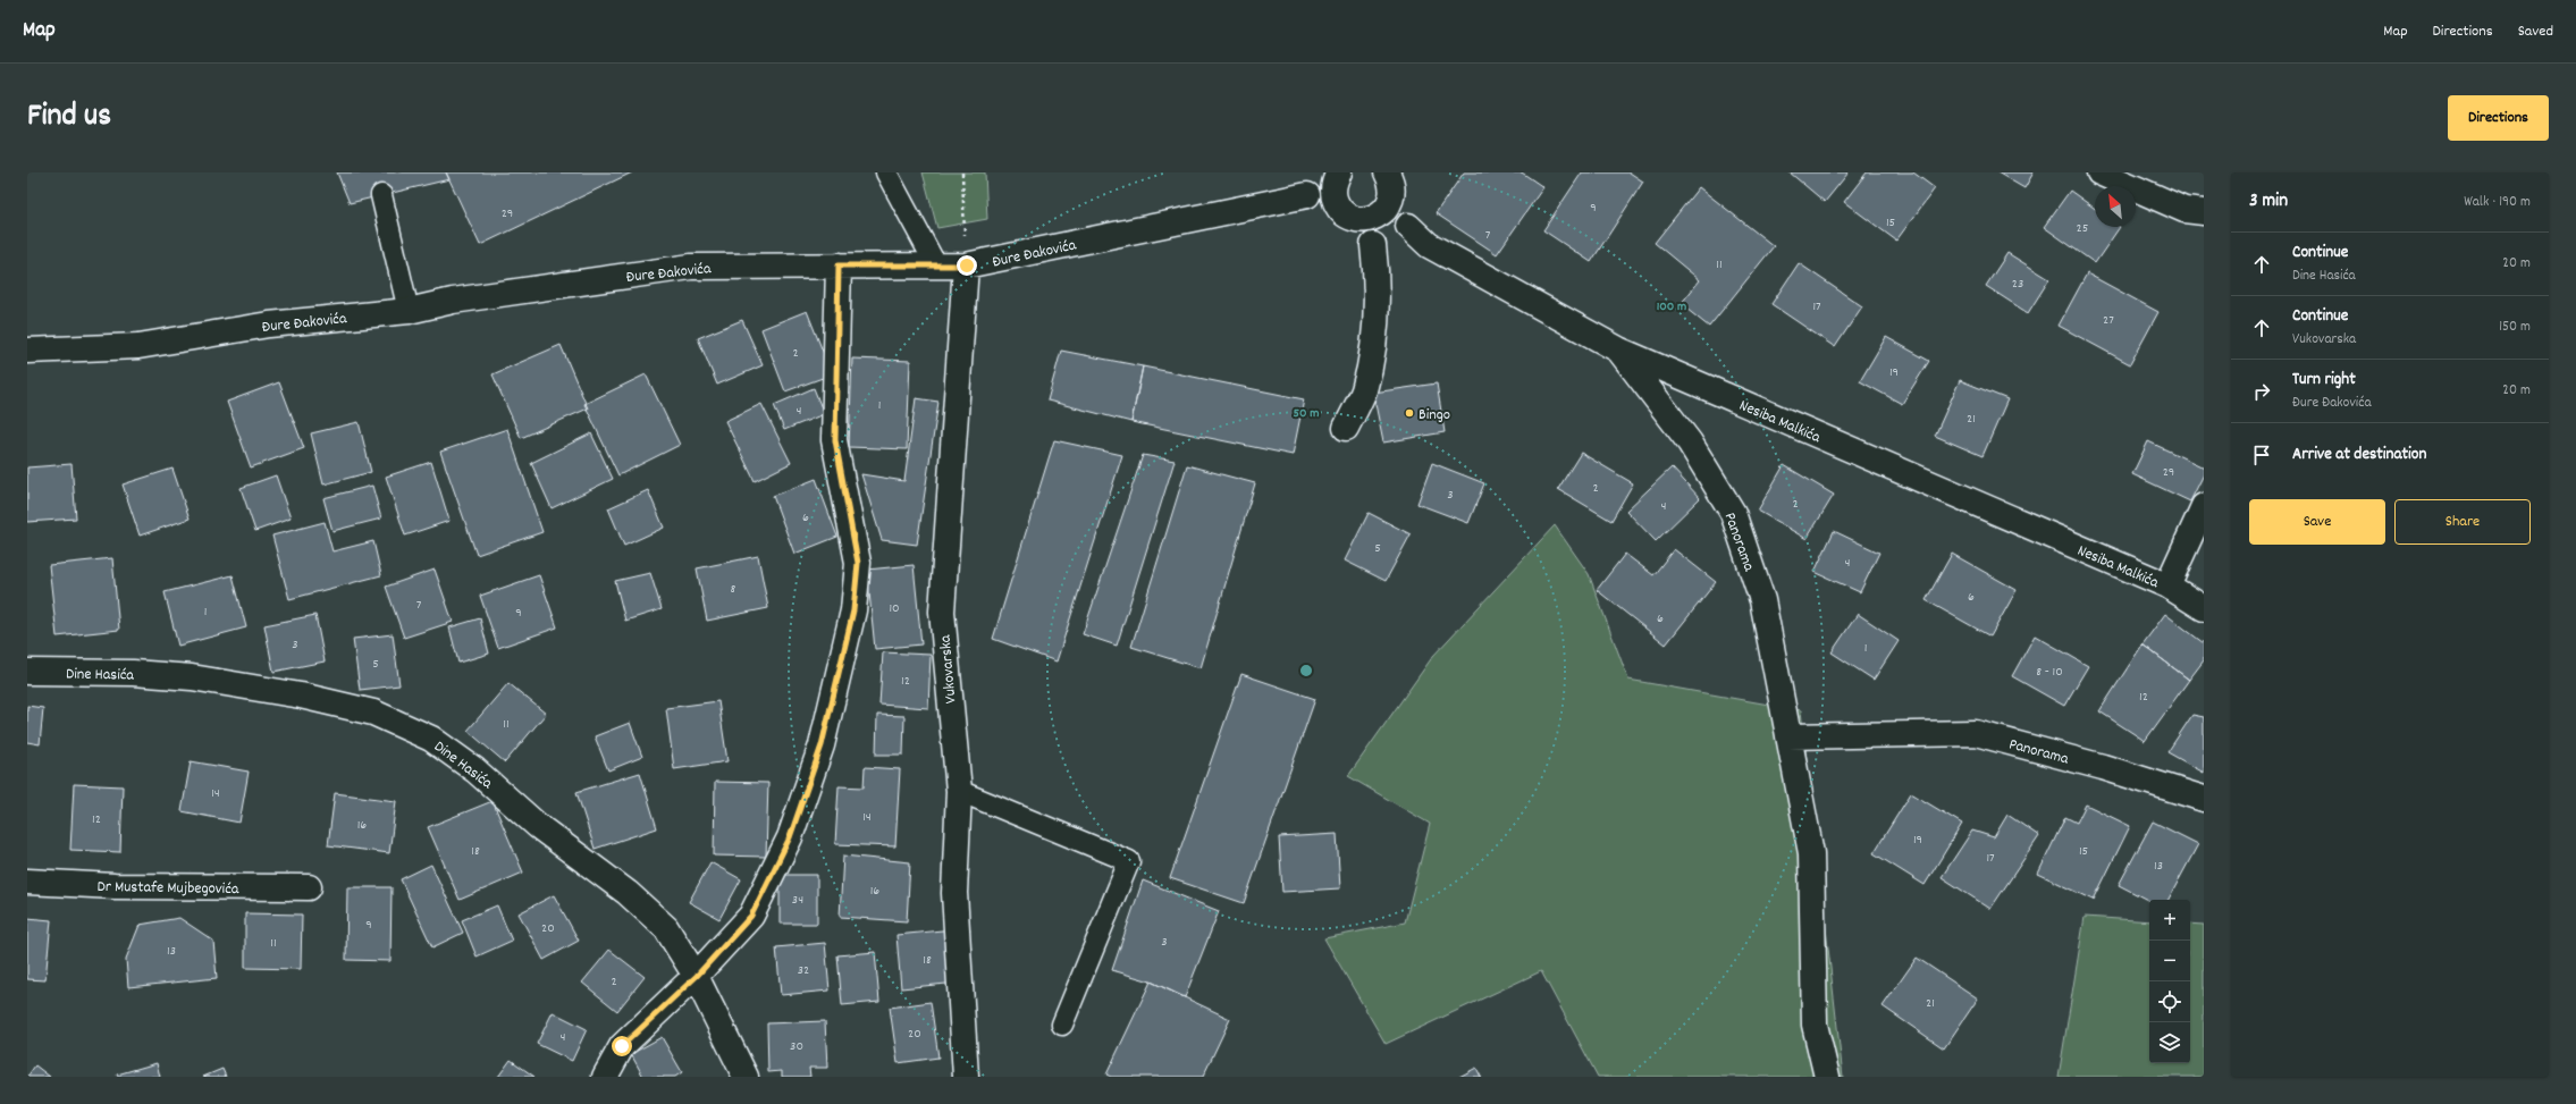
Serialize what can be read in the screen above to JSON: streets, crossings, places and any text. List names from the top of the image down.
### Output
{
  "streets": {
    "street": [
      "Đure Đakovića",
      "Nesiba Malkića",
      "Panorama",
      "Vukovarska",
      "Dine Hasića",
      "Dr Mustafe Mujbegovića"
    ]
  },
  "crossings": [
    ["Đure Đakovića", "Nesiba Malkića"],
    ["Đure Đakovića", "Vukovarska"],
    ["Nesiba Malkića", "Panorama"]
  ],
  "places": ["Bingo"],
  "house_numbers": [
    "9",
    "29",
    "15",
    "25",
    "7",
    "11",
    "23",
    "17",
    "27",
    "2",
    "19",
    "1",
    "4",
    "21",
    "29",
    "2",
    "3",
    "2",
    "4",
    "6",
    "5",
    "4",
    "8",
    "6",
    "7",
    "10",
    "1",
    "9",
    "6",
    "3",
    "1",
    "5",
    "8 - 10",
    "12",
    "12",
    "11",
    "14",
    "14",
    "12",
    "16",
    "19",
    "18",
    "15",
    "17",
    "13",
    "16",
    "34",
    "9",
    "20",
    "3",
    "11",
    "13",
    "18",
    "32",
    "2",
    "21",
    "20",
    "4",
    "30"
  ],
  "north": "top left",
  "page": {
    "header": "Map",
    "nav": ["Map", "Directions", "Saved"],
    "title": "Find us",
    "buttons": [
      "Directions",
      ["Save", "Share"]
    ],
    "heading": ["3 min", "Walk · 190 m"],
    "list": [
      ["Continue", "Dine Hasića", "20 m"],
      ["Continue", "Vukovarska", "150 m"],
      ["Turn right", "Đure Đakovića", "20 m"],
      "Arrive at destination"
    ],
    "map_buttons": ["+", "−"]
  },
  "rings": ["100 m", "50 m"]
}
